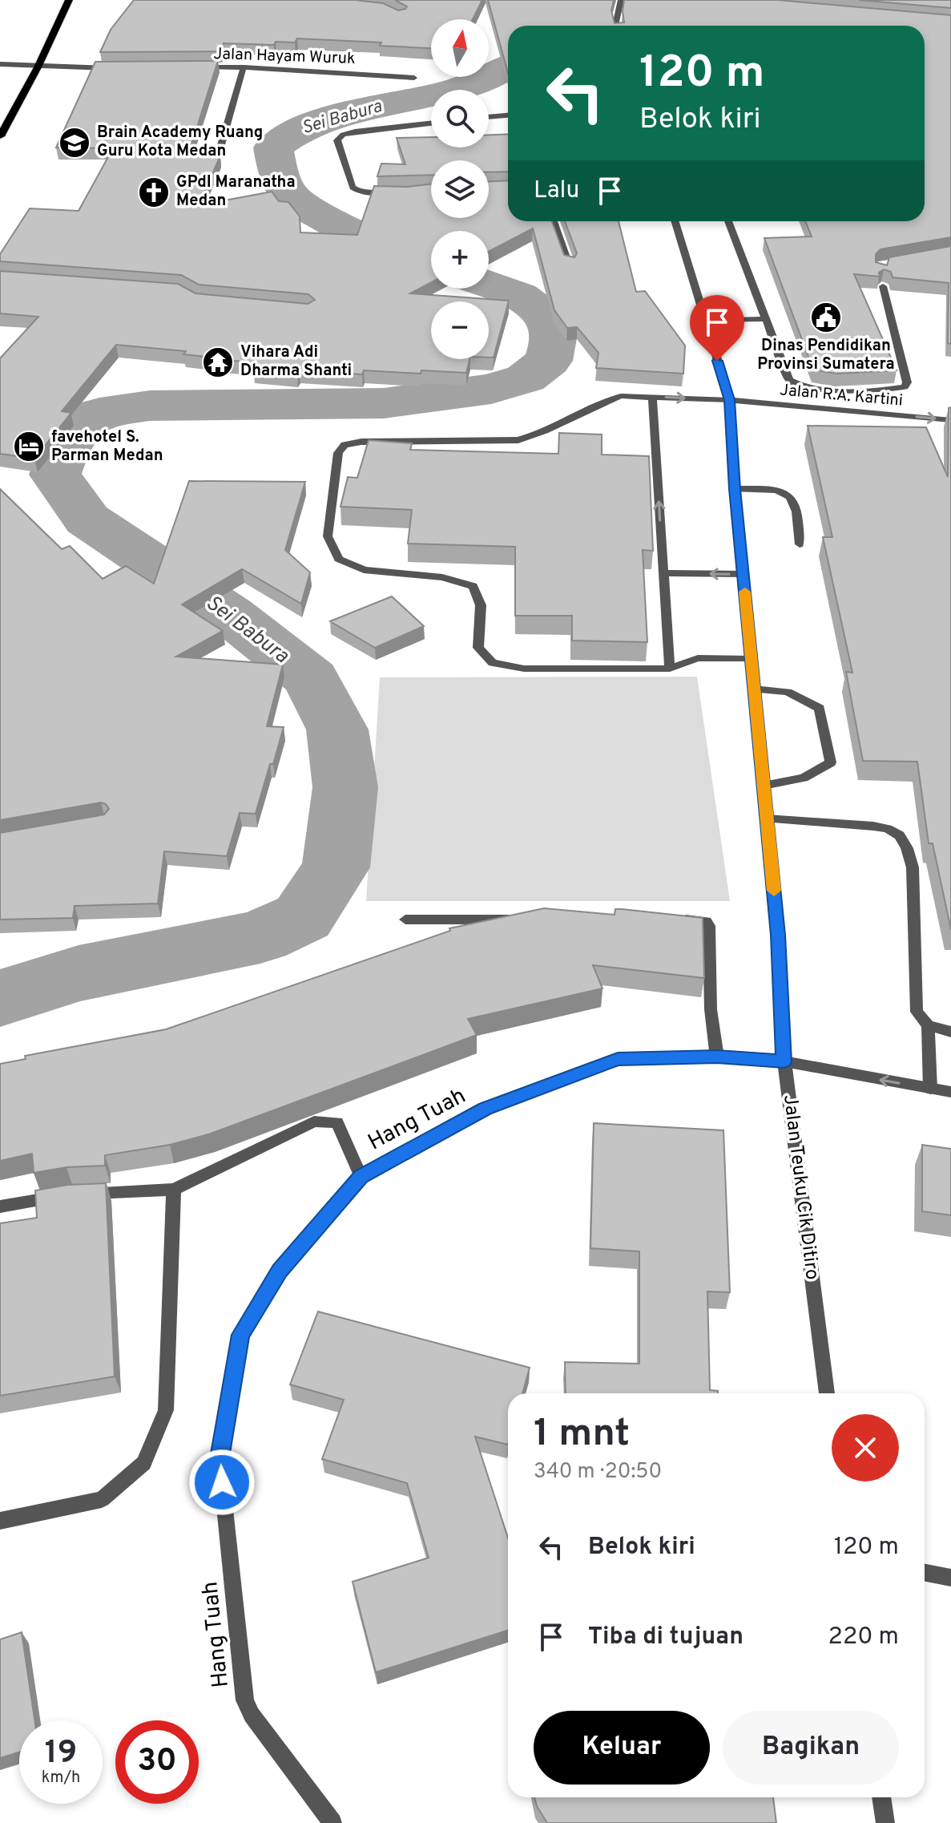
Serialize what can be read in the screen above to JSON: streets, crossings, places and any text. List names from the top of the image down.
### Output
{
  "streets": {
    "street": [
      "Jalan Hayam Wuruk",
      "Jalan R.A. Kartini",
      "Hang Tuah",
      "Jalan Teuku Cik Ditiro"
    ]
  },
  "crossings": [
    ["Jalan R.A. Kartini", "Jalan Teuku Cik Ditiro"],
    ["Hang Tuah", "Jalan Teuku Cik Ditiro"]
  ],
  "water": ["Sei Babura"],
  "places": {
    "school or university": ["Brain Academy Ruang Guru Kota Medan"],
    "church": ["GPdI Maranatha Medan"],
    "public building": ["Dinas Pendidikan Provinsi Sumatera"],
    "temple": ["Vihara Adi Dharma Shanti"],
    "hotel": ["favehotel S. Parman Medan"]
  },
  "north": "top",
  "page": {
    "map_buttons": ["+", "−"],
    "turn": ["120 m", "Belok kiri"],
    "then": "Lalu",
    "heading": ["1 mnt", "340 m · 20:50"],
    "list": [
      {
        "name": "Belok kiri",
        "value": "120 m"
      },
      {
        "name": "Tiba di tujuan",
        "value": "220 m"
      }
    ],
    "buttons": ["Keluar", "Bagikan"],
    "speed": "19 km/h",
    "limit": "30"
  }
}
